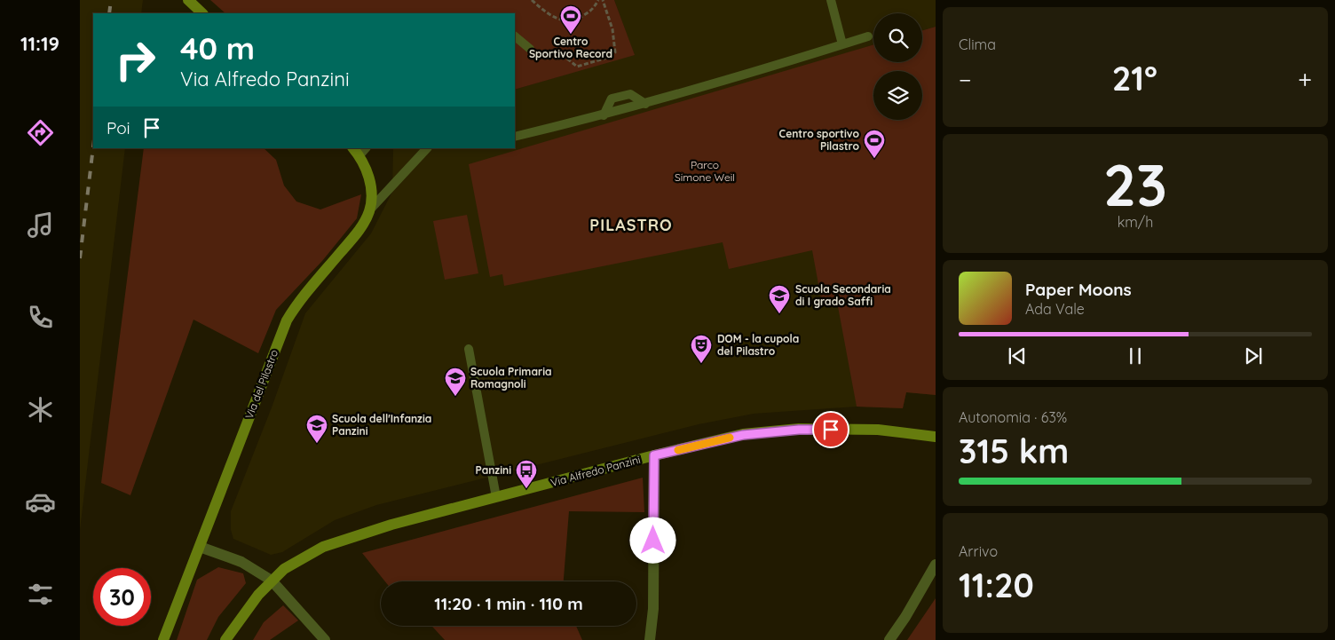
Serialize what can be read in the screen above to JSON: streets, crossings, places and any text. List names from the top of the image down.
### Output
{
  "streets": {
    "street": ["Via del Pilastro", "Via Alfredo Panzini"]
  },
  "districts": ["PILASTRO"],
  "parks": ["Parco Simone Weil"],
  "places": {
    "sports": ["Centro Sportivo Record", "Centro sportivo Pilastro"],
    "school or university": ["Scuola Secondaria di I grado Saffi", "Scuola Primaria Romagnoli", "Scuola dell'Infanzia Panzini"],
    "theatre": ["DOM - la cupola del Pilastro"],
    "bus stop": ["Panzini"]
  },
  "page": {
    "tabs": "11:19",
    "tile": [
      "Clima",
      ["23", "km/h"],
      ["Autonomia · 63%", "315 km"],
      ["Arrivo", "11:20"]
    ],
    "turn": ["40 m", "Via Alfredo Panzini"],
    "heat": ["−", "21°", "+"],
    "then": "Poi",
    "song": ["Paper Moons", "Ada Vale"],
    "limit": "30",
    "trip": "11:20 · 1 min · 110 m"
  }
}
